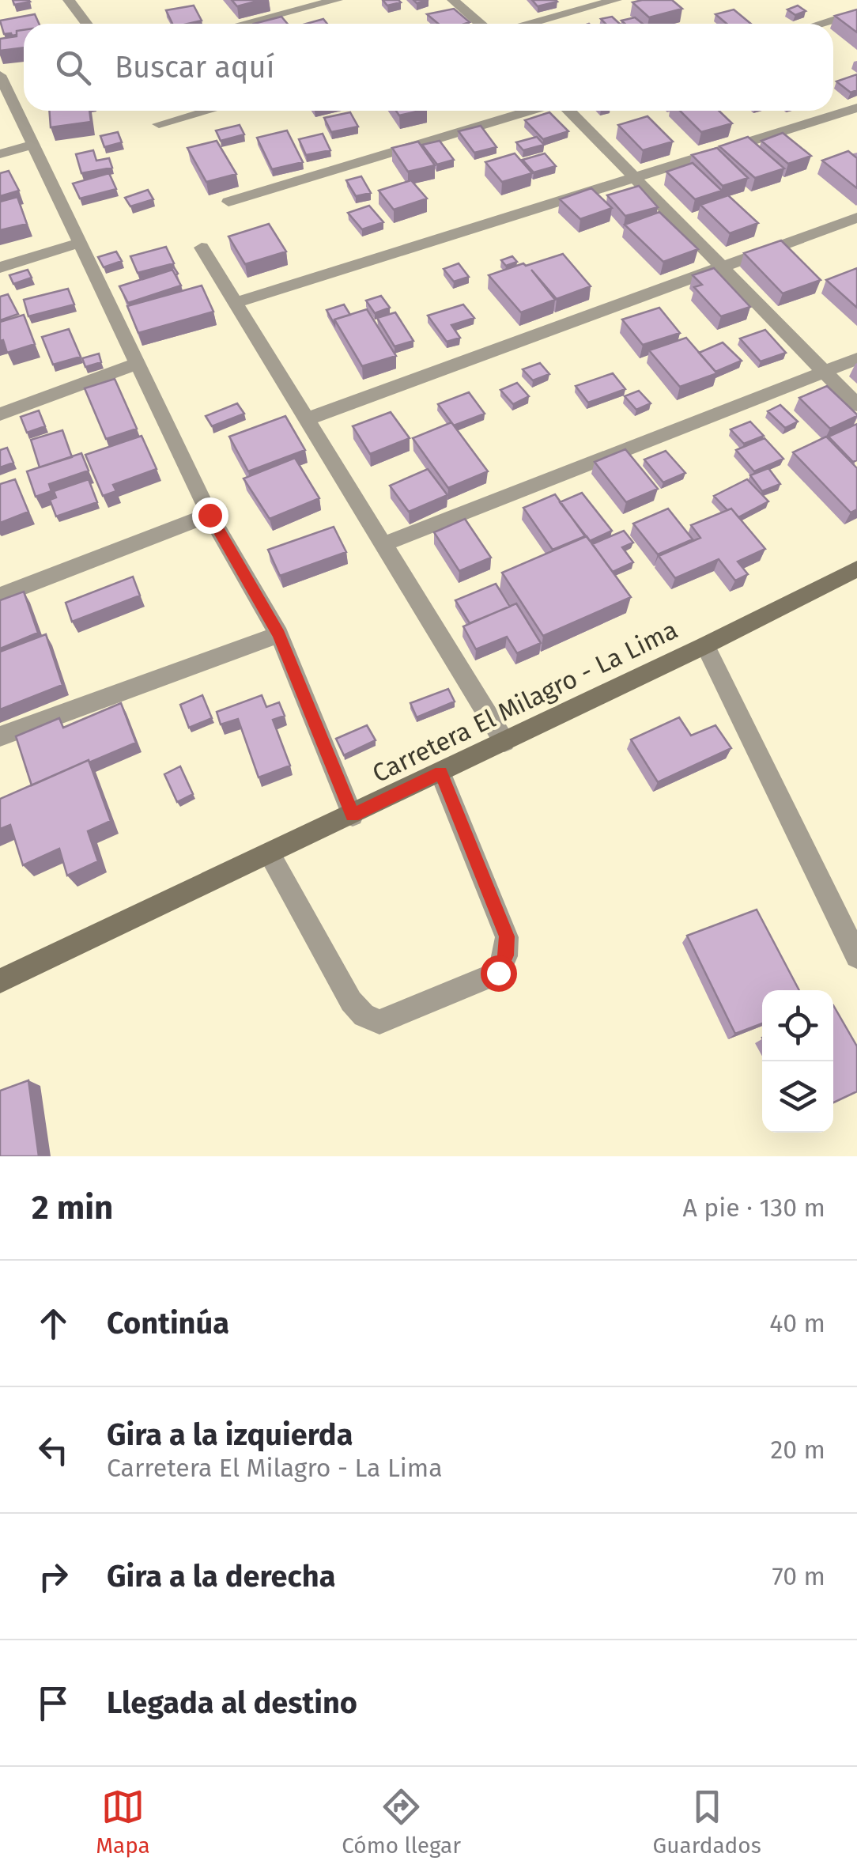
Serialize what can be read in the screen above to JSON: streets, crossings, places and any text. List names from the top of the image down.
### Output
{
  "streets": {
    "main road": ["Carretera El Milagro - La Lima"]
  },
  "page": {
    "search": "Buscar aquí",
    "heading": ["2 min", "A pie · 130 m"],
    "list": [
      ["Continúa", "40 m"],
      ["Gira a la izquierda", "Carretera El Milagro - La Lima", "20 m"],
      ["Gira a la derecha", "70 m"],
      "Llegada al destino"
    ],
    "nav": ["Mapa", "Cómo llegar", "Guardados"]
  }
}
